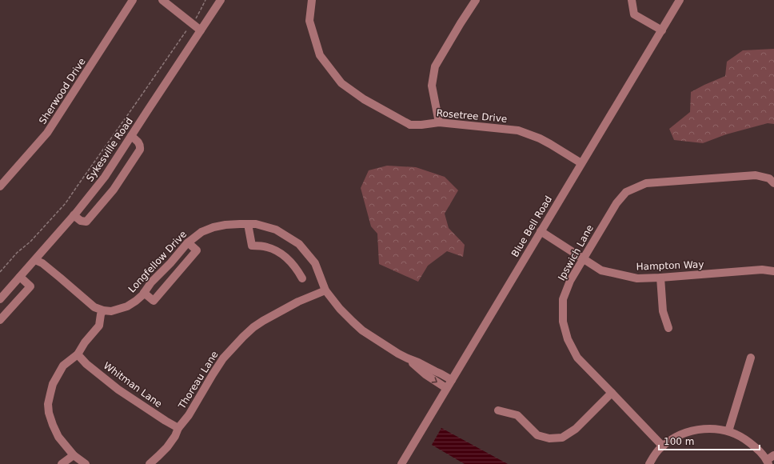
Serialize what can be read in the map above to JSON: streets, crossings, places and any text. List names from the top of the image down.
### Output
{
  "streets": {
    "street": [
      "Sherwood Drive",
      "Rosetree Drive",
      "Sykesville Road",
      "Blue Bell Road",
      "Ipswich Lane",
      "Longfellow Drive",
      "Hampton Way",
      "Thoreau Lane",
      "Whitman Lane"
    ]
  },
  "crossings": [
    ["Rosetree Drive", "Blue Bell Road"],
    ["Blue Bell Road", "Longfellow Drive"],
    ["Blue Bell Road", "Hampton Way"],
    ["Ipswich Lane", "Hampton Way"],
    ["Longfellow Drive", "Thoreau Lane"],
    ["Thoreau Lane", "Whitman Lane"]
  ],
  "scale_bar": "100 m"
}
